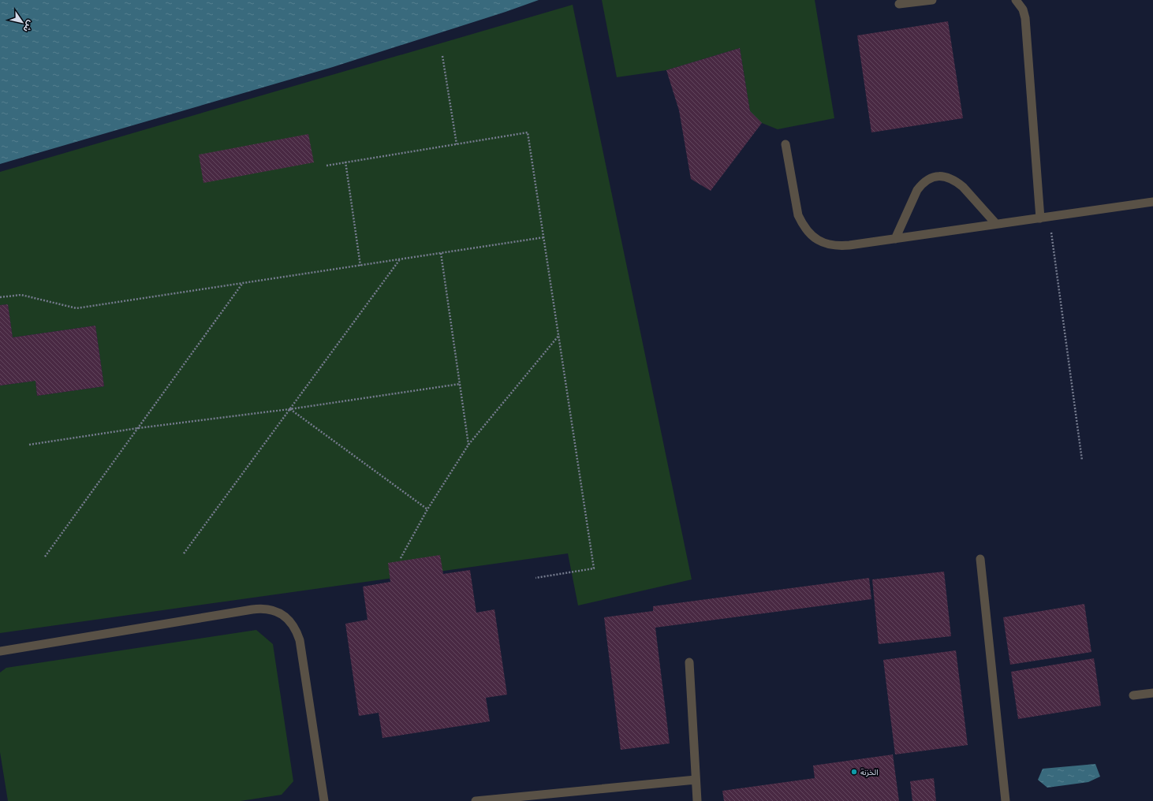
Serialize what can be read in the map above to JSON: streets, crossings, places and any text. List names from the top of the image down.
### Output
{
  "places": ["الخزنة"],
  "north": "bottom right"
}
